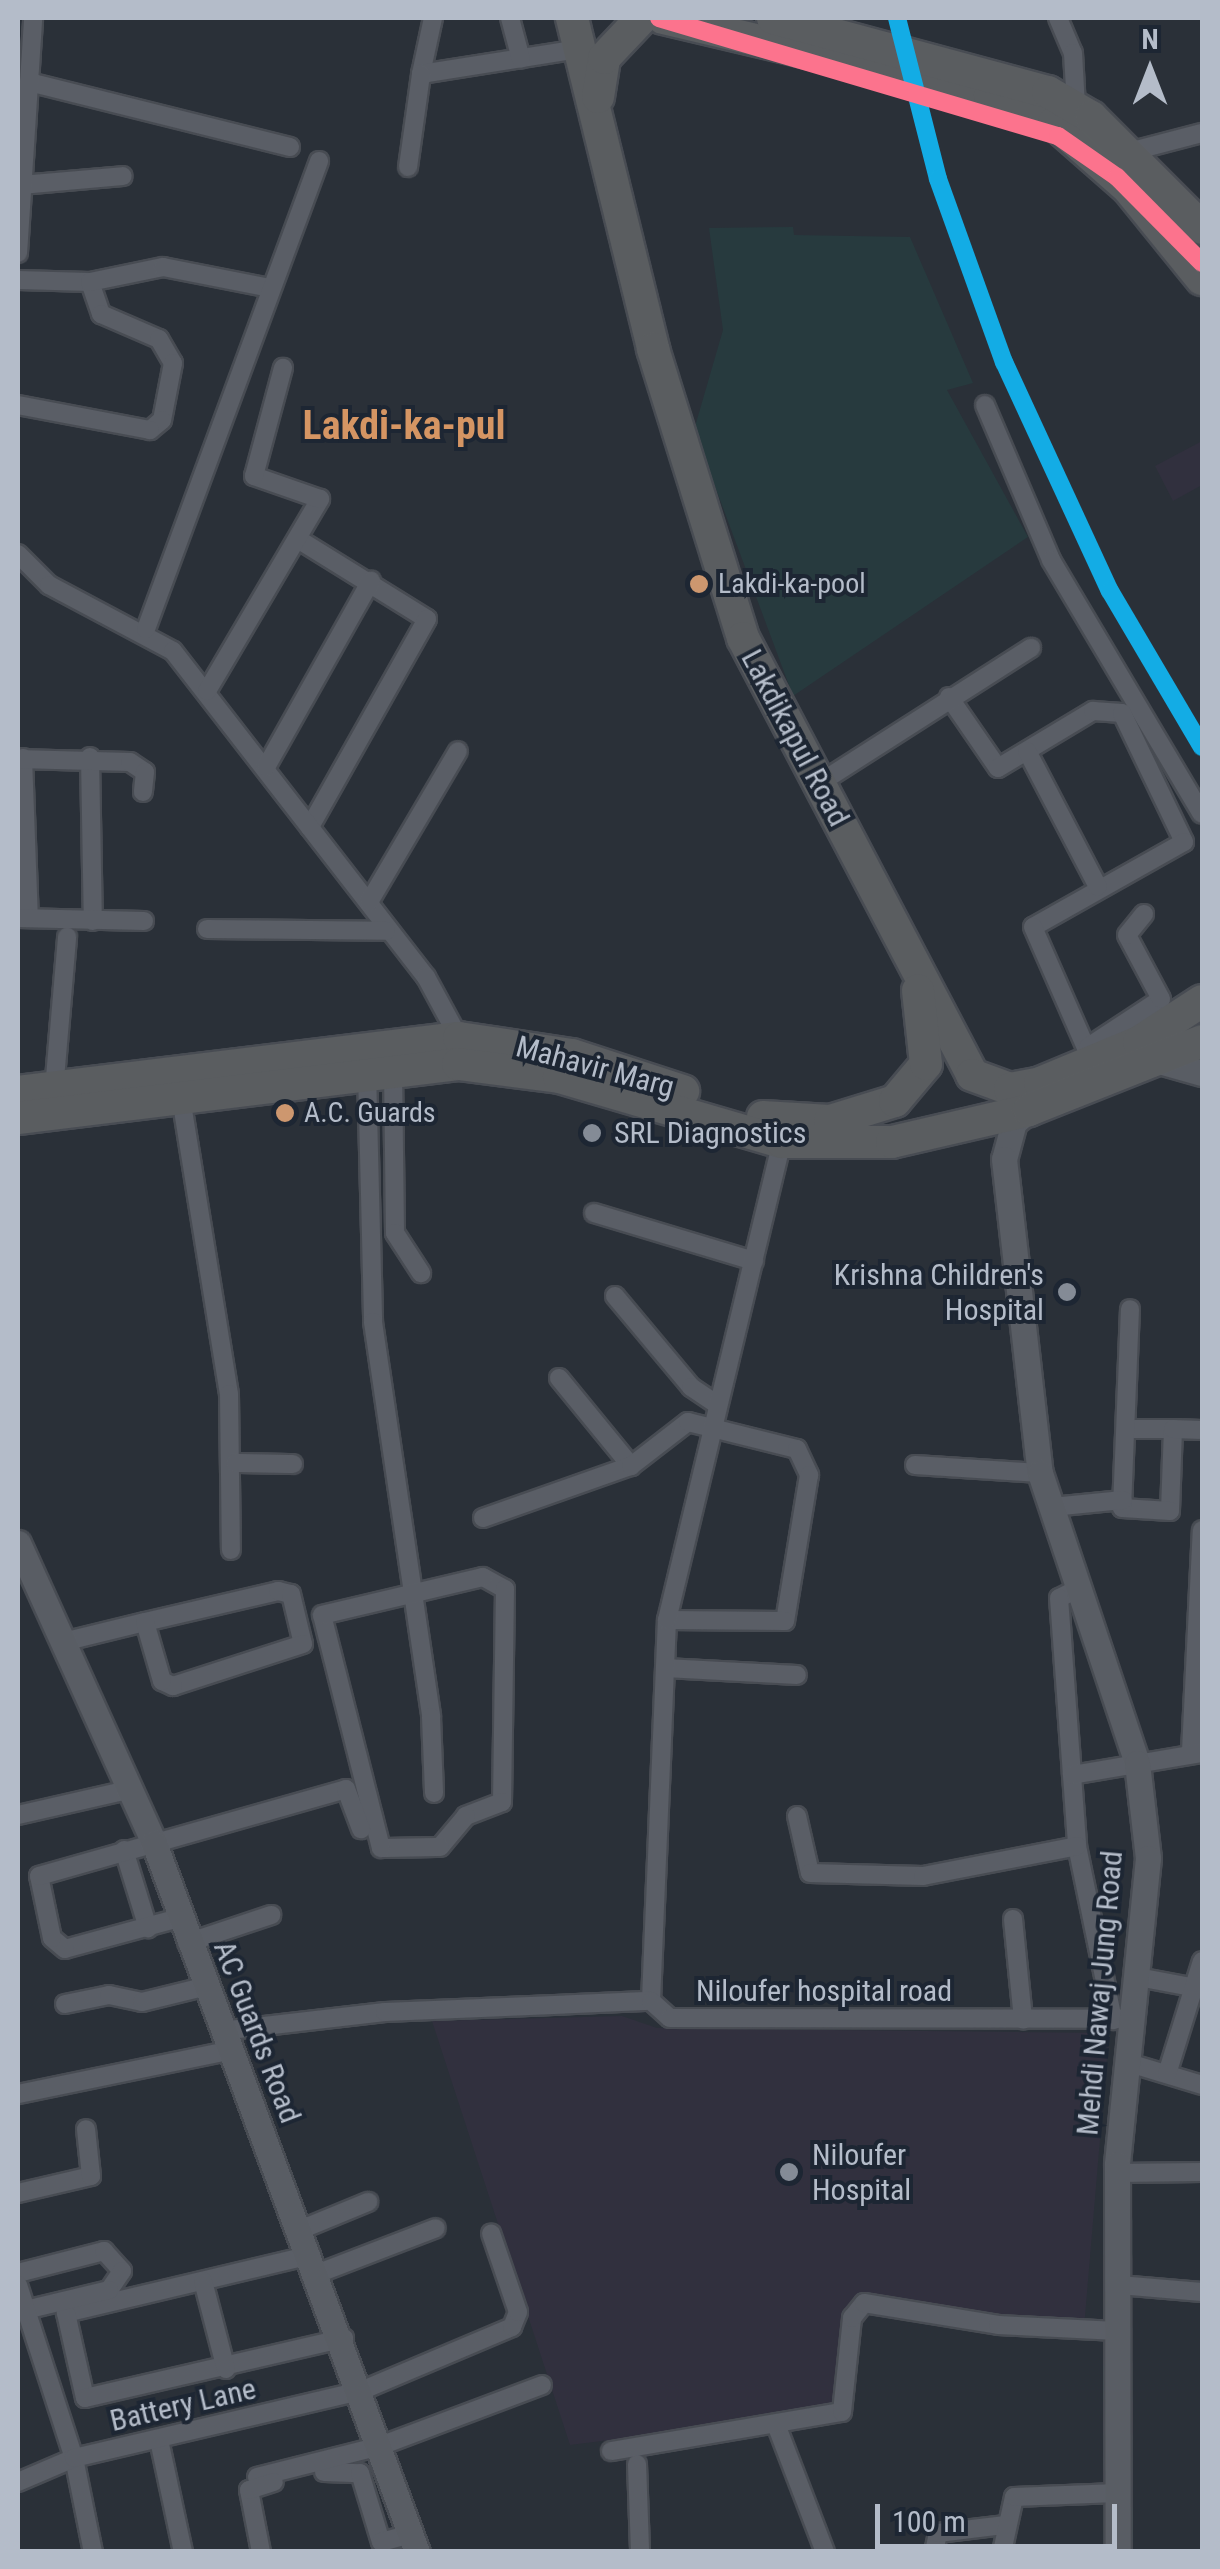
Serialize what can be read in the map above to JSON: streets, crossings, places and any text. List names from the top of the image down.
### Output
{
  "streets": {
    "highway": ["Lakdikapul Road", "Mahavir Marg"],
    "main road": ["Mehdi Nawaj Jung Road", "AC Guards Road"],
    "street": ["Niloufer hospital road", "Battery Lane"]
  },
  "crossings": [
    ["Lakdikapul Road", "Mahavir Marg"],
    ["Niloufer hospital road", "Mehdi Nawaj Jung Road"],
    ["Niloufer hospital road", "AC Guards Road"],
    ["AC Guards Road", "Battery Lane"]
  ],
  "districts": ["Lakdi-ka-pul"],
  "places": [
    "Lakdi-ka-pool",
    "A.C. Guards",
    "SRL Diagnostics",
    "Krishna Children's Hospital",
    "Niloufer Hospital"
  ],
  "scale_bar": "100 m",
  "north": "top"
}
